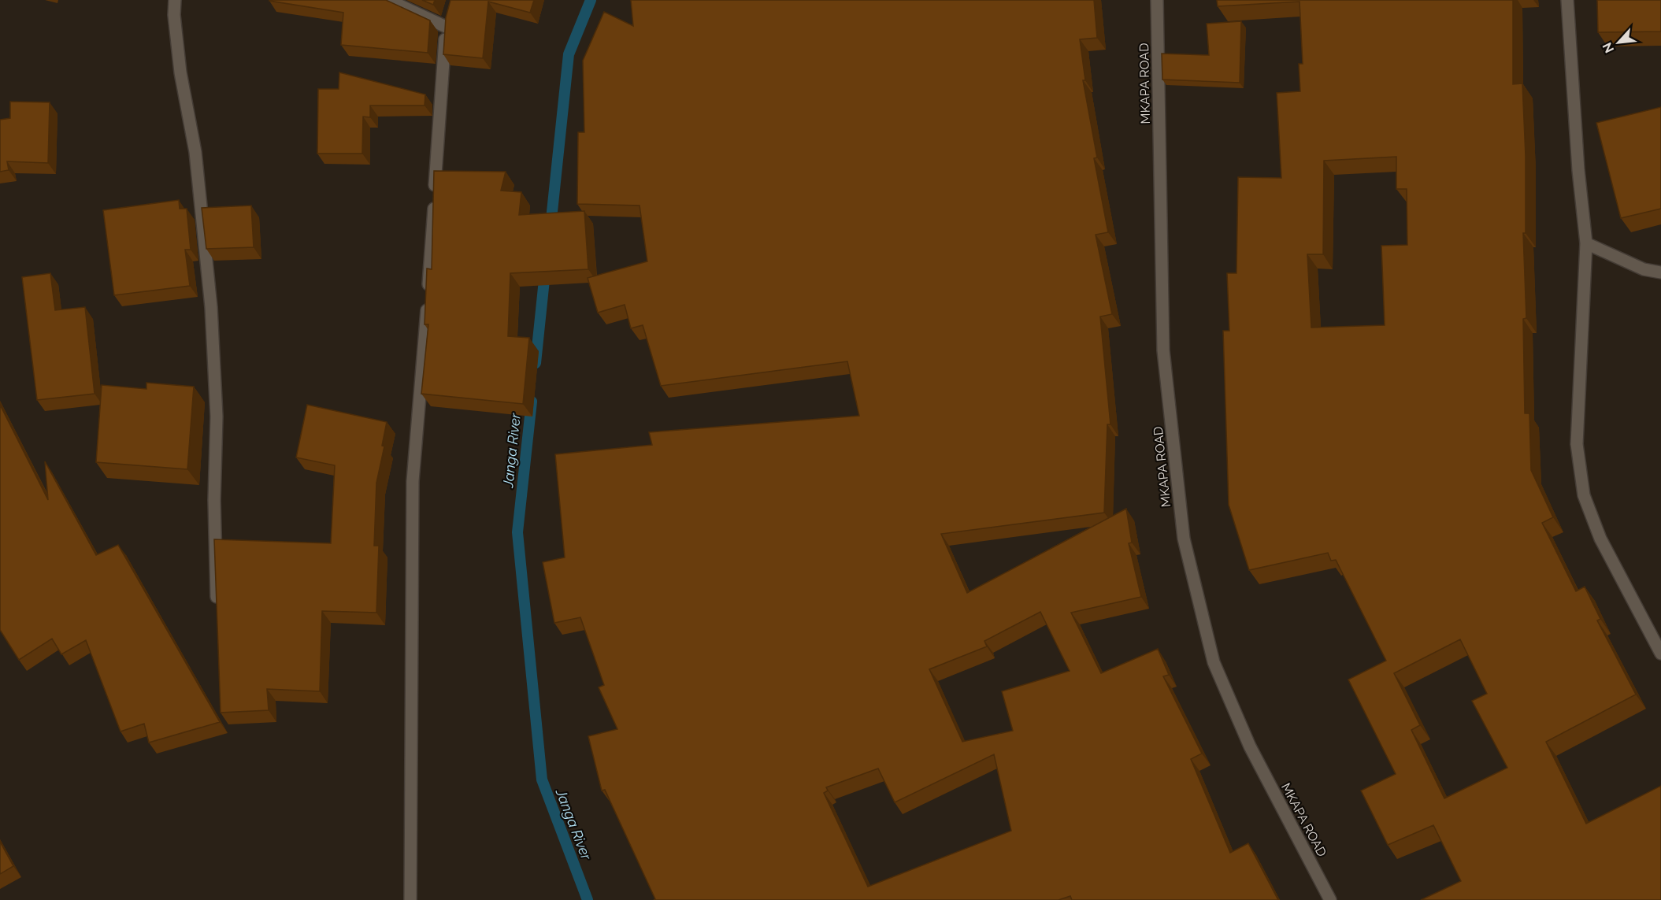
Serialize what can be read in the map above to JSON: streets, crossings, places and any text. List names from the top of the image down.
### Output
{
  "streets": {
    "street": ["MKAPA ROAD"]
  },
  "water": ["Janga River"],
  "north": "bottom left"
}
